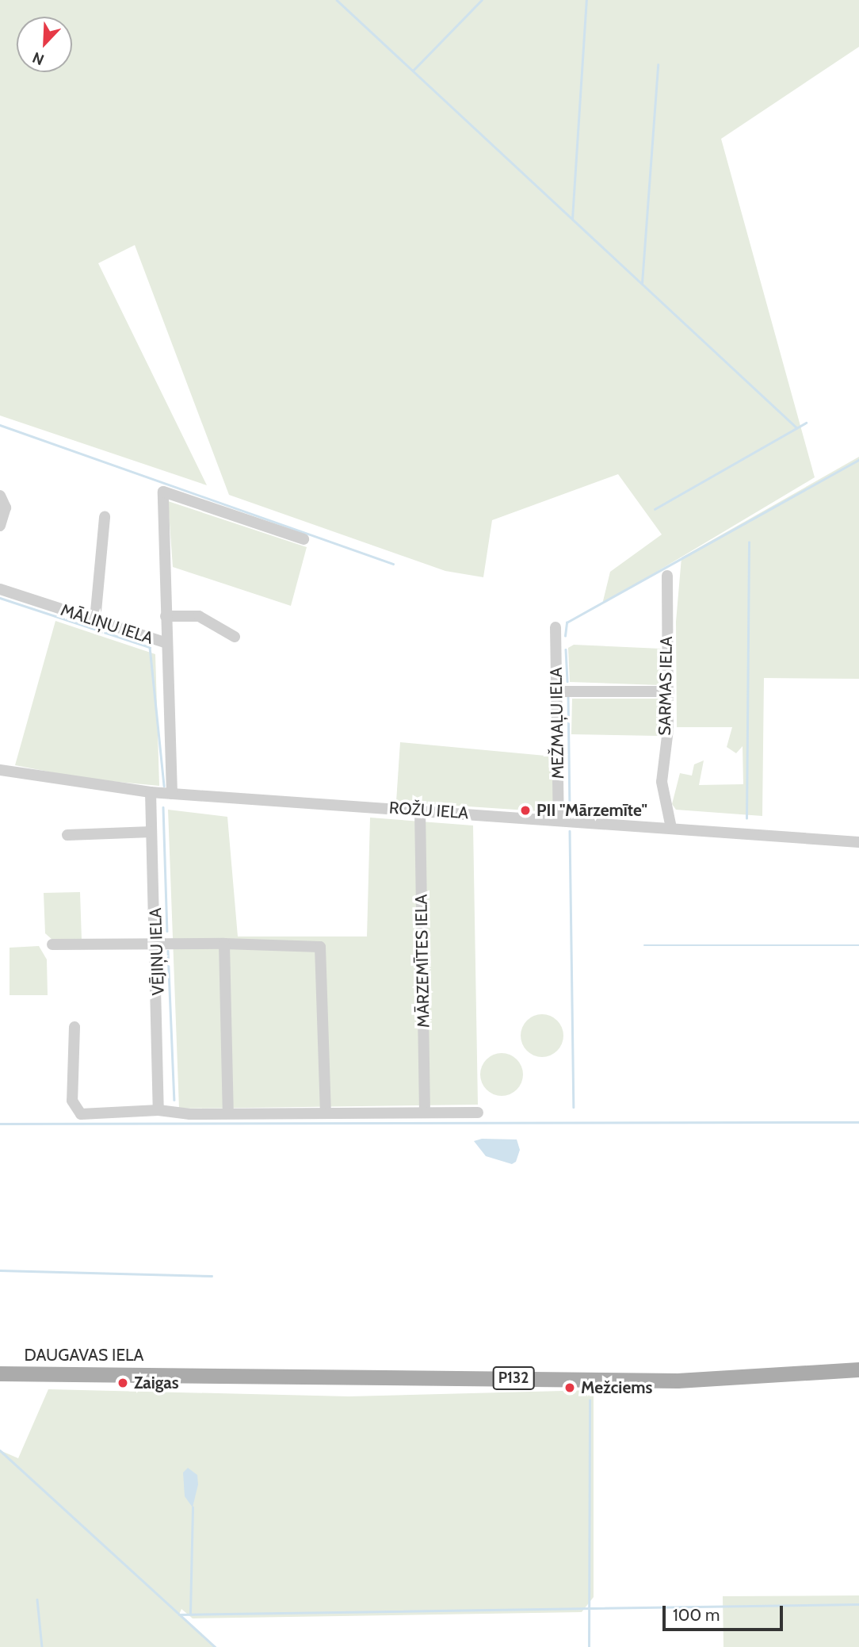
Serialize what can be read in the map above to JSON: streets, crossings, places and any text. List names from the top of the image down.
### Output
{
  "streets": {
    "main road": ["DAUGAVAS IELA", "P132"],
    "street": [
      "MĀLIŅU IELA",
      "SARMAS IELA",
      "MEŽMAĻU IELA",
      "ROŽU IELA",
      "VĒJIŅU IELA",
      "MĀRZEMĪTES IELA"
    ]
  },
  "crossings": [
    ["MĀLIŅU IELA", "ROŽU IELA"],
    ["SARMAS IELA", "ROŽU IELA"],
    ["MEŽMAĻU IELA", "ROŽU IELA"],
    ["ROŽU IELA", "VĒJIŅU IELA"],
    ["ROŽU IELA", "MĀRZEMĪTES IELA"]
  ],
  "places": ["PII \"Mārzemīte\"", "Zaigas", "Mežciems"],
  "scale_bar": "100 m",
  "north": "bottom left"
}
